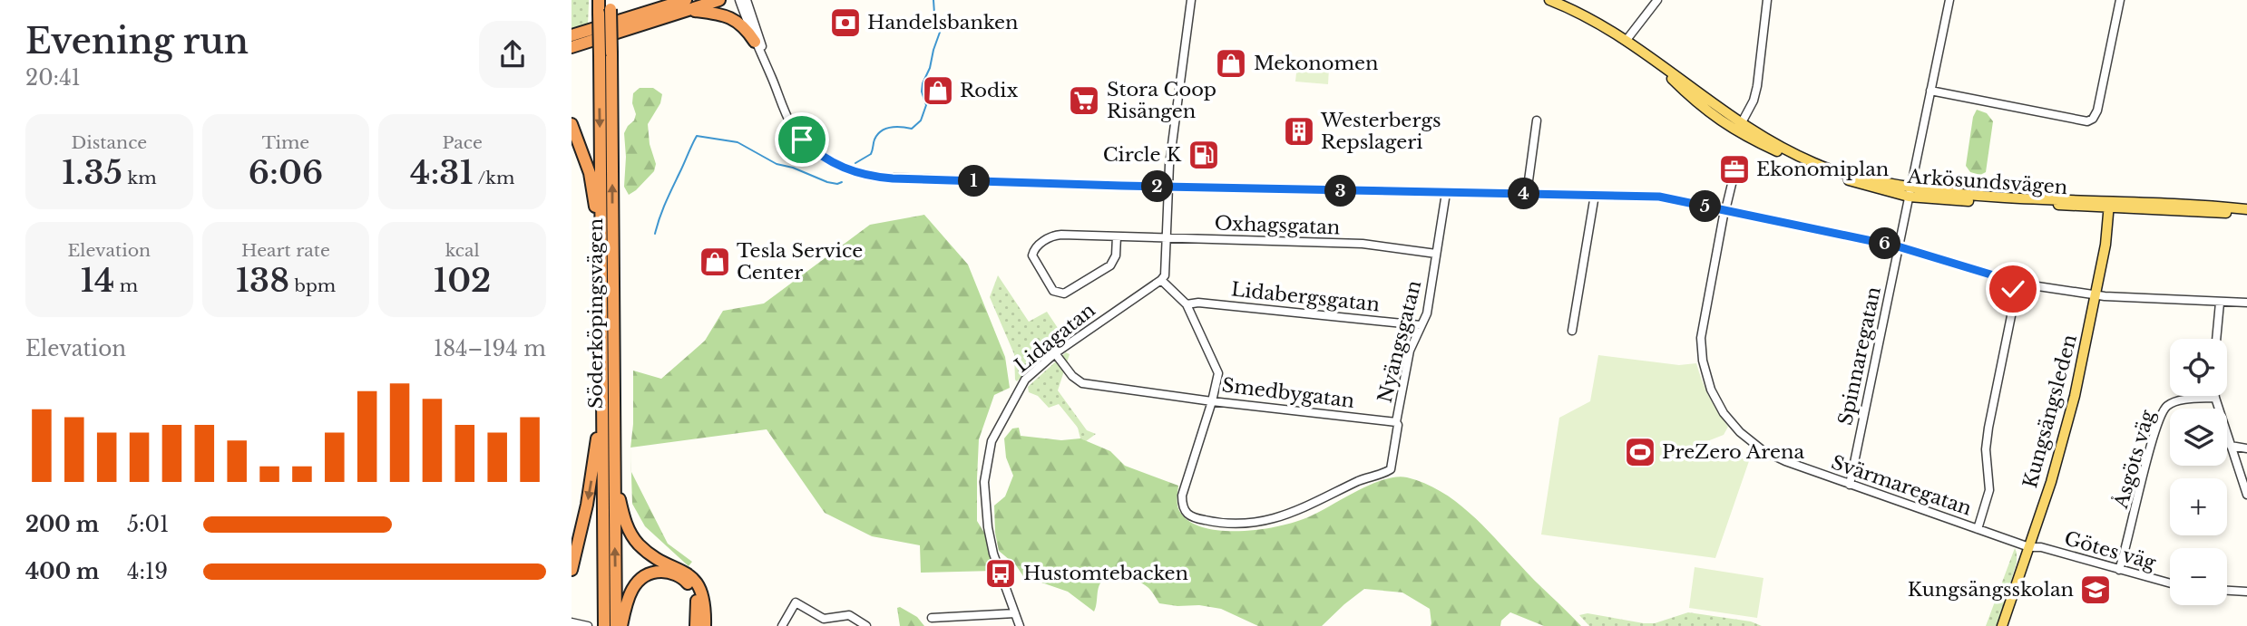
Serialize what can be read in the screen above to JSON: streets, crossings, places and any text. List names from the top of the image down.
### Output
{
  "streets": {
    "highway": ["Söderköpingsvägen"],
    "main road": ["Arkösundsvägen", "Kungsängsleden"],
    "street": [
      "Oxhagsgatan",
      "Lidabergsgatan",
      "Lidagatan",
      "Nyängsgatan",
      "Spinnaregatan",
      "Smedbygatan",
      "Åsgöts väg",
      "Svärmaregatan",
      "Götes väg"
    ]
  },
  "crossings": [
    ["Arkösundsvägen", "Spinnaregatan"],
    ["Arkösundsvägen", "Kungsängsleden"],
    ["Oxhagsgatan", "Nyängsgatan"],
    ["Lidabergsgatan", "Nyängsgatan"],
    ["Lidabergsgatan", "Smedbygatan"],
    ["Lidagatan", "Smedbygatan"],
    ["Nyängsgatan", "Smedbygatan"],
    ["Spinnaregatan", "Svärmaregatan"],
    ["Kungsängsleden", "Svärmaregatan"],
    ["Kungsängsleden", "Götes väg"],
    ["Åsgöts väg", "Götes väg"],
    ["Svärmaregatan", "Götes väg"]
  ],
  "places": {
    "bank": ["Handelsbanken"],
    "shop": ["Mekonomen", "Rodix", "Tesla Service Center"],
    "supermarket": ["Stora Coop Risängen"],
    "building": ["Westerbergs Repslageri"],
    "fuel station": ["Circle K"],
    "office": ["Ekonomiplan"],
    "sports": ["PreZero Arena"],
    "bus stop": ["Hustomtebacken"],
    "school or university": ["Kungsängsskolan"]
  },
  "page": {
    "heading": ["Evening run", "20:41"],
    "stats": [
      ["Distance", "1.35 km"],
      ["Time", "6:06"],
      ["Pace", "4:31 /km"],
      ["Elevation", "14 m"],
      ["Heart rate", "138 bpm"],
      ["kcal", "102"]
    ],
    "pins": [
      "1",
      "2",
      "3",
      "4",
      "5",
      "6"
    ],
    "chart": ["Elevation", "184–194 m"],
    "map_buttons": ["+", "−"],
    "list": [
      {
        "name": "200 m",
        "note": "5:01"
      },
      {
        "name": "400 m",
        "note": "4:19"
      }
    ]
  }
}
